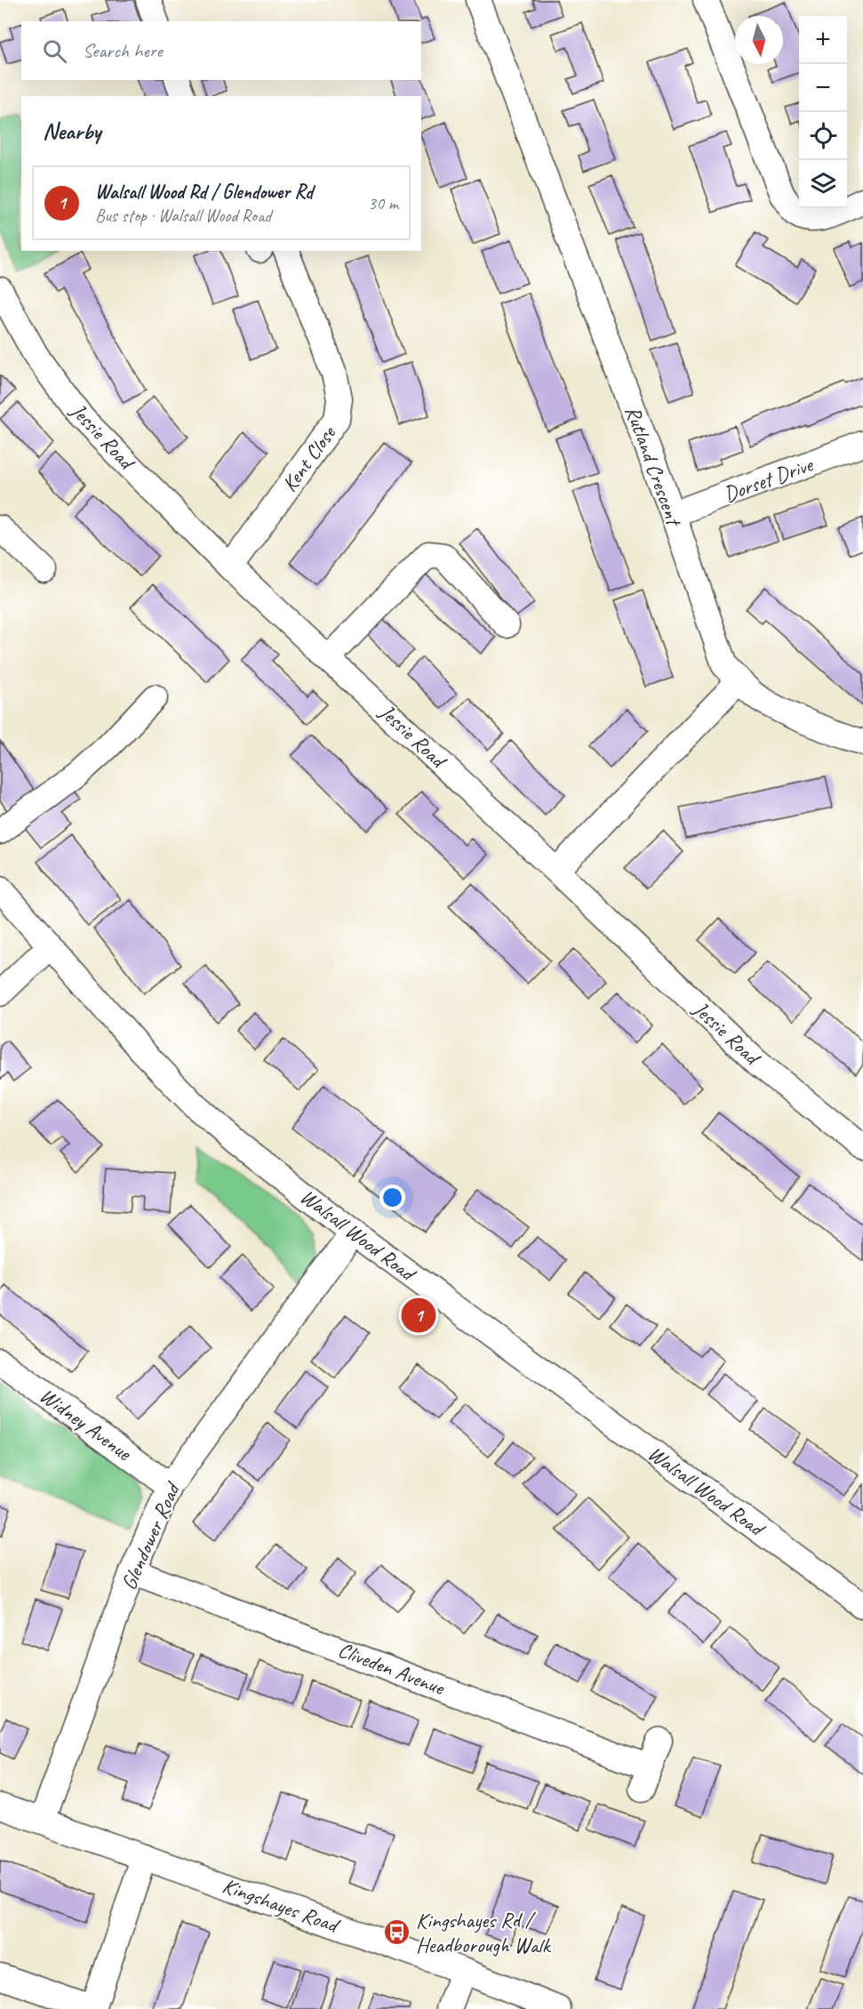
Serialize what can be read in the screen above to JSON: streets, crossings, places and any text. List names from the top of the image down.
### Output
{
  "streets": {
    "street": [
      "Jessie Road",
      "Kent Close",
      "Rutland Crescent",
      "Dorset Drive",
      "Walsall Wood Road",
      "Widney Avenue",
      "Glendower Road",
      "Cliveden Avenue",
      "Kingshayes Road"
    ]
  },
  "crossings": [
    ["Jessie Road", "Kent Close"],
    ["Rutland Crescent", "Dorset Drive"],
    ["Walsall Wood Road", "Glendower Road"],
    ["Widney Avenue", "Glendower Road"],
    ["Glendower Road", "Cliveden Avenue"],
    ["Glendower Road", "Kingshayes Road"]
  ],
  "places": {
    "bus stop": ["Kingshayes Rd / Headborough Walk"]
  },
  "north": "bottom",
  "page": {
    "map_buttons": ["+", "−"],
    "search": "Search here",
    "heading": "Nearby",
    "list": [
      {
        "mark": "1",
        "name": "Walsall Wood Rd / Glendower Rd",
        "note": "Bus stop · Walsall Wood Road",
        "value": "30 m"
      }
    ],
    "pins": "1"
  }
}
